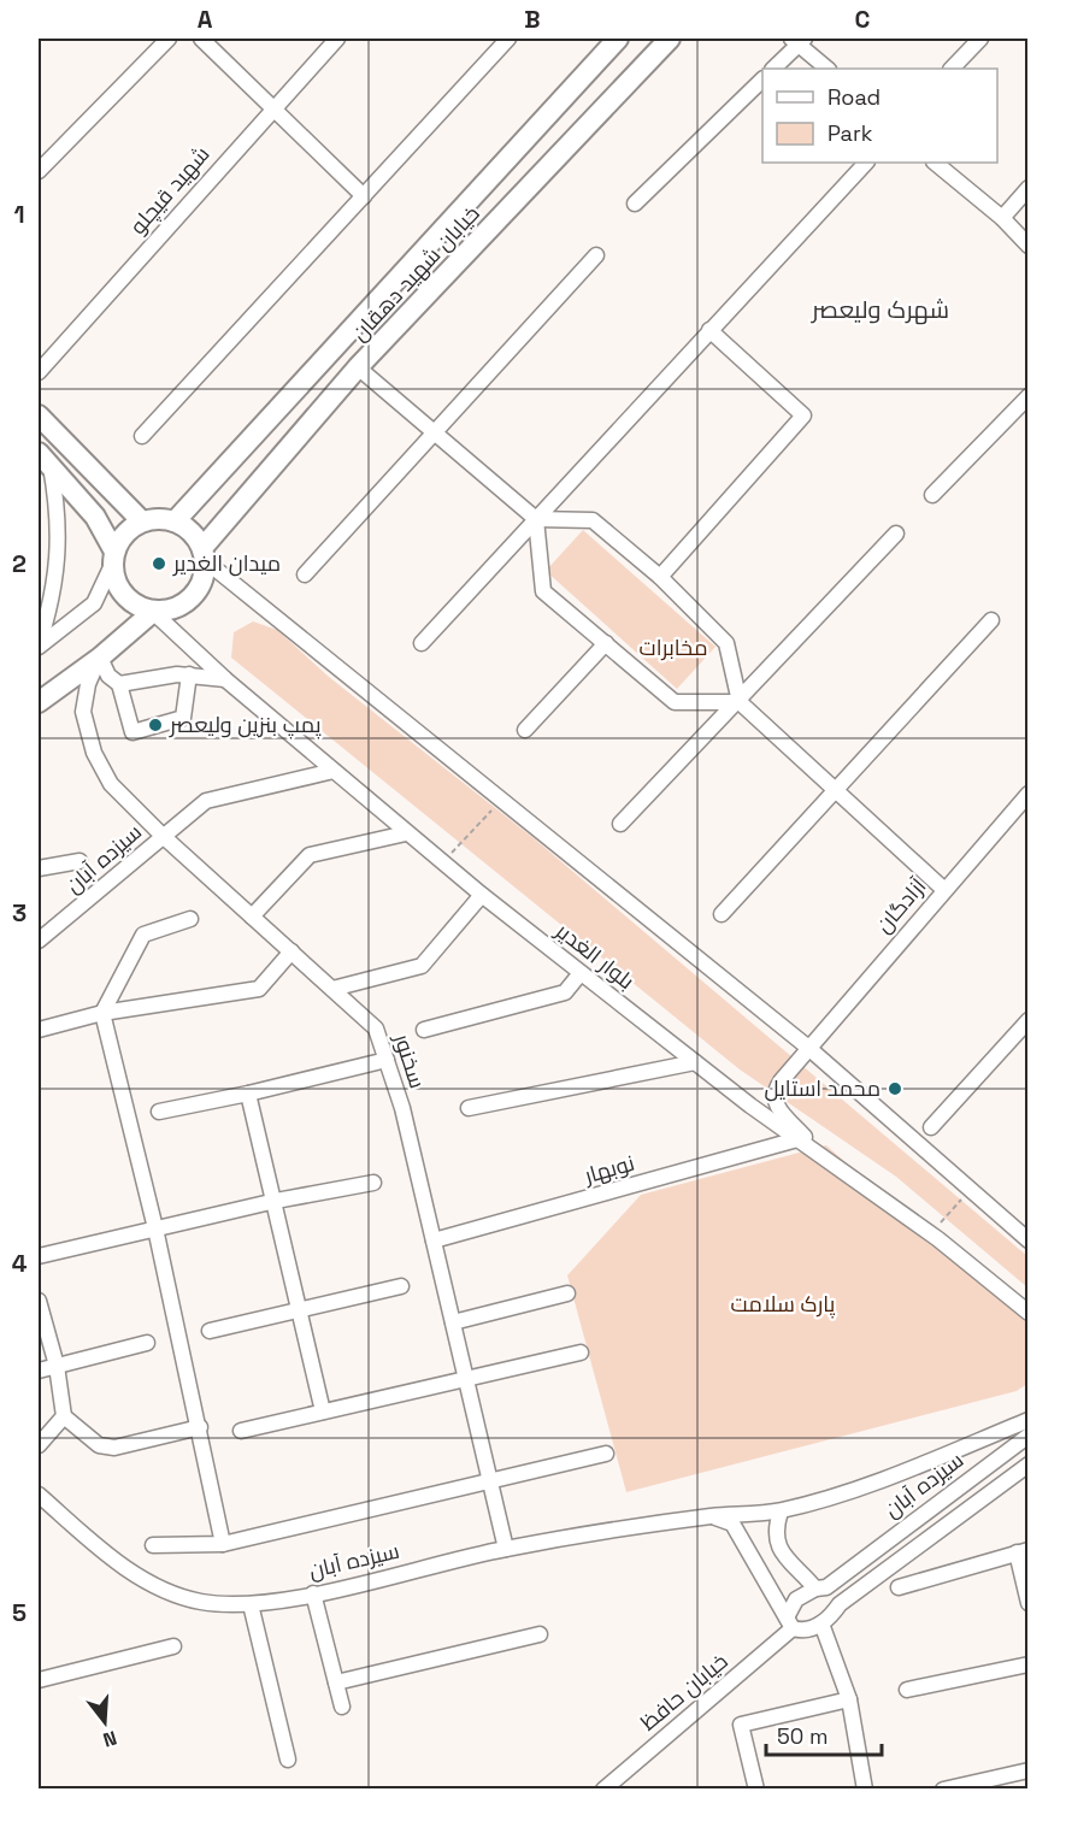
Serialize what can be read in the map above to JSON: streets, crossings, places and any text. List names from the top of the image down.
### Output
{
  "streets": {
    "main road": ["خیابان شهید دهقان"],
    "street": [
      "شهید قیچلو",
      "سیزده آبان",
      "آزادگان",
      "بلوار الغدیر",
      "سخنور",
      "نوبهار",
      "خیابان حافظ"
    ]
  },
  "crossings": [
    ["خیابان شهید دهقان", "بلوار الغدیر"],
    ["سیزده آبان", "بلوار الغدیر"],
    ["سیزده آبان", "سخنور"],
    ["سیزده آبان", "خیابان حافظ"],
    ["آزادگان", "بلوار الغدیر"],
    ["بلوار الغدیر", "نوبهار"],
    ["سخنور", "نوبهار"]
  ],
  "districts": ["شهرک ولیعصر"],
  "parks": ["مخابرات", "پارک سلامت"],
  "places": ["میدان الغدیر", "پمپ بنزین ولیعصر", "محمد استایل"],
  "legend": ["Road", "Park"],
  "scale_bar": "50 m",
  "north": "bottom",
  "grid": {
    "columns": ["A", "B", "C"],
    "rows": [
      "1",
      "2",
      "3",
      "4",
      "5"
    ]
  }
}
